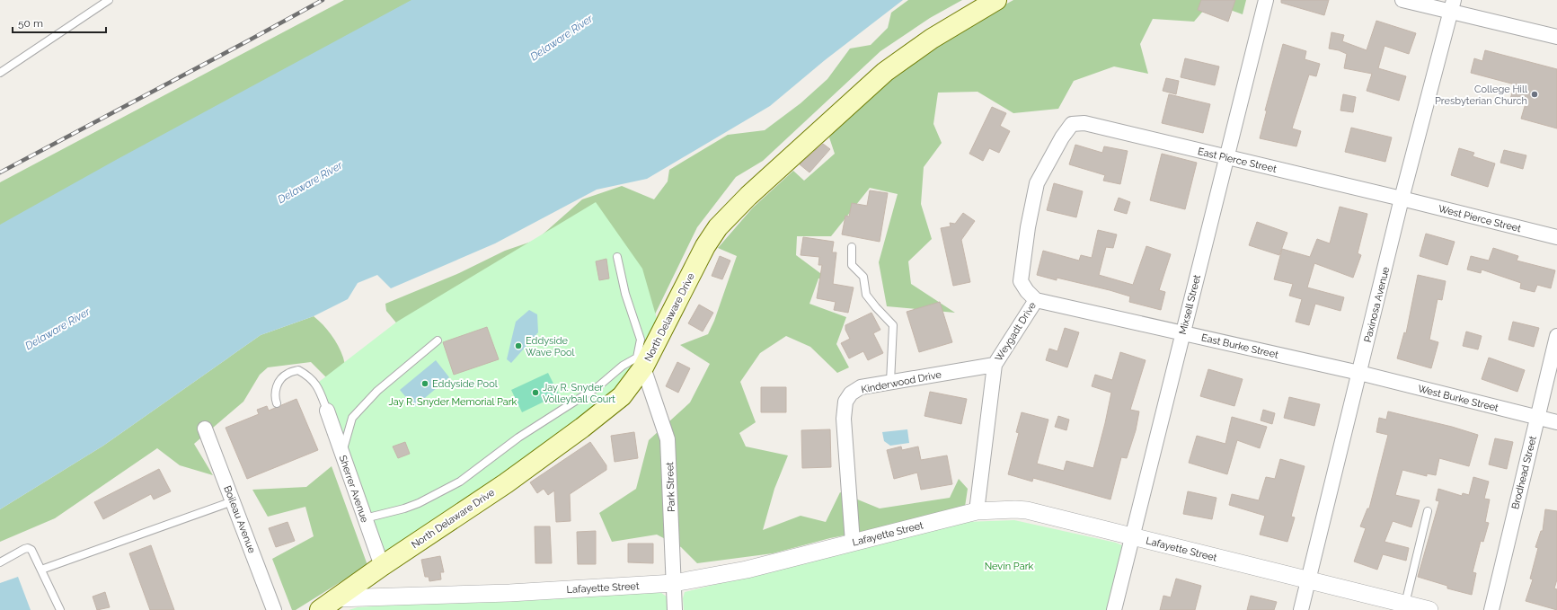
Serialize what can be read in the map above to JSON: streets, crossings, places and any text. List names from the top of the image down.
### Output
{
  "streets": {
    "main road": ["North Delaware Drive"],
    "street": [
      "East Pierce Street",
      "West Pierce Street",
      "Mixsell Street",
      "Paxinosa Avenue",
      "Weygadt Drive",
      "East Burke Street",
      "Kinderwood Drive",
      "West Burke Street",
      "Brodhead Street",
      "Park Street",
      "Sherrer Avenue",
      "Boileau Avenue",
      "Lafayette Street"
    ]
  },
  "crossings": [
    ["East Pierce Street", "West Pierce Street"],
    ["East Pierce Street", "Mixsell Street"],
    ["East Pierce Street", "Paxinosa Avenue"],
    ["East Pierce Street", "Weygadt Drive"],
    ["West Pierce Street", "Paxinosa Avenue"],
    ["Mixsell Street", "East Burke Street"],
    ["Mixsell Street", "Lafayette Street"],
    ["Paxinosa Avenue", "East Burke Street"],
    ["Paxinosa Avenue", "West Burke Street"],
    ["Paxinosa Avenue", "Lafayette Street"],
    ["North Delaware Drive", "Park Street"],
    ["North Delaware Drive", "Sherrer Avenue"],
    ["North Delaware Drive", "Lafayette Street"],
    ["Weygadt Drive", "East Burke Street"],
    ["Weygadt Drive", "Kinderwood Drive"],
    ["Weygadt Drive", "Lafayette Street"],
    ["East Burke Street", "West Burke Street"],
    ["Kinderwood Drive", "Lafayette Street"],
    ["West Burke Street", "Brodhead Street"],
    ["Park Street", "Lafayette Street"]
  ],
  "water": ["Delaware River"],
  "parks": ["Jay R. Snyder Memorial Park", "Nevin Park"],
  "places": [
    "College Hill Presbyterian Church",
    "Eddyside Wave Pool",
    "Eddyside Pool",
    "Jay R. Snyder Volleyball Court"
  ],
  "scale_bar": "50 m"
}
